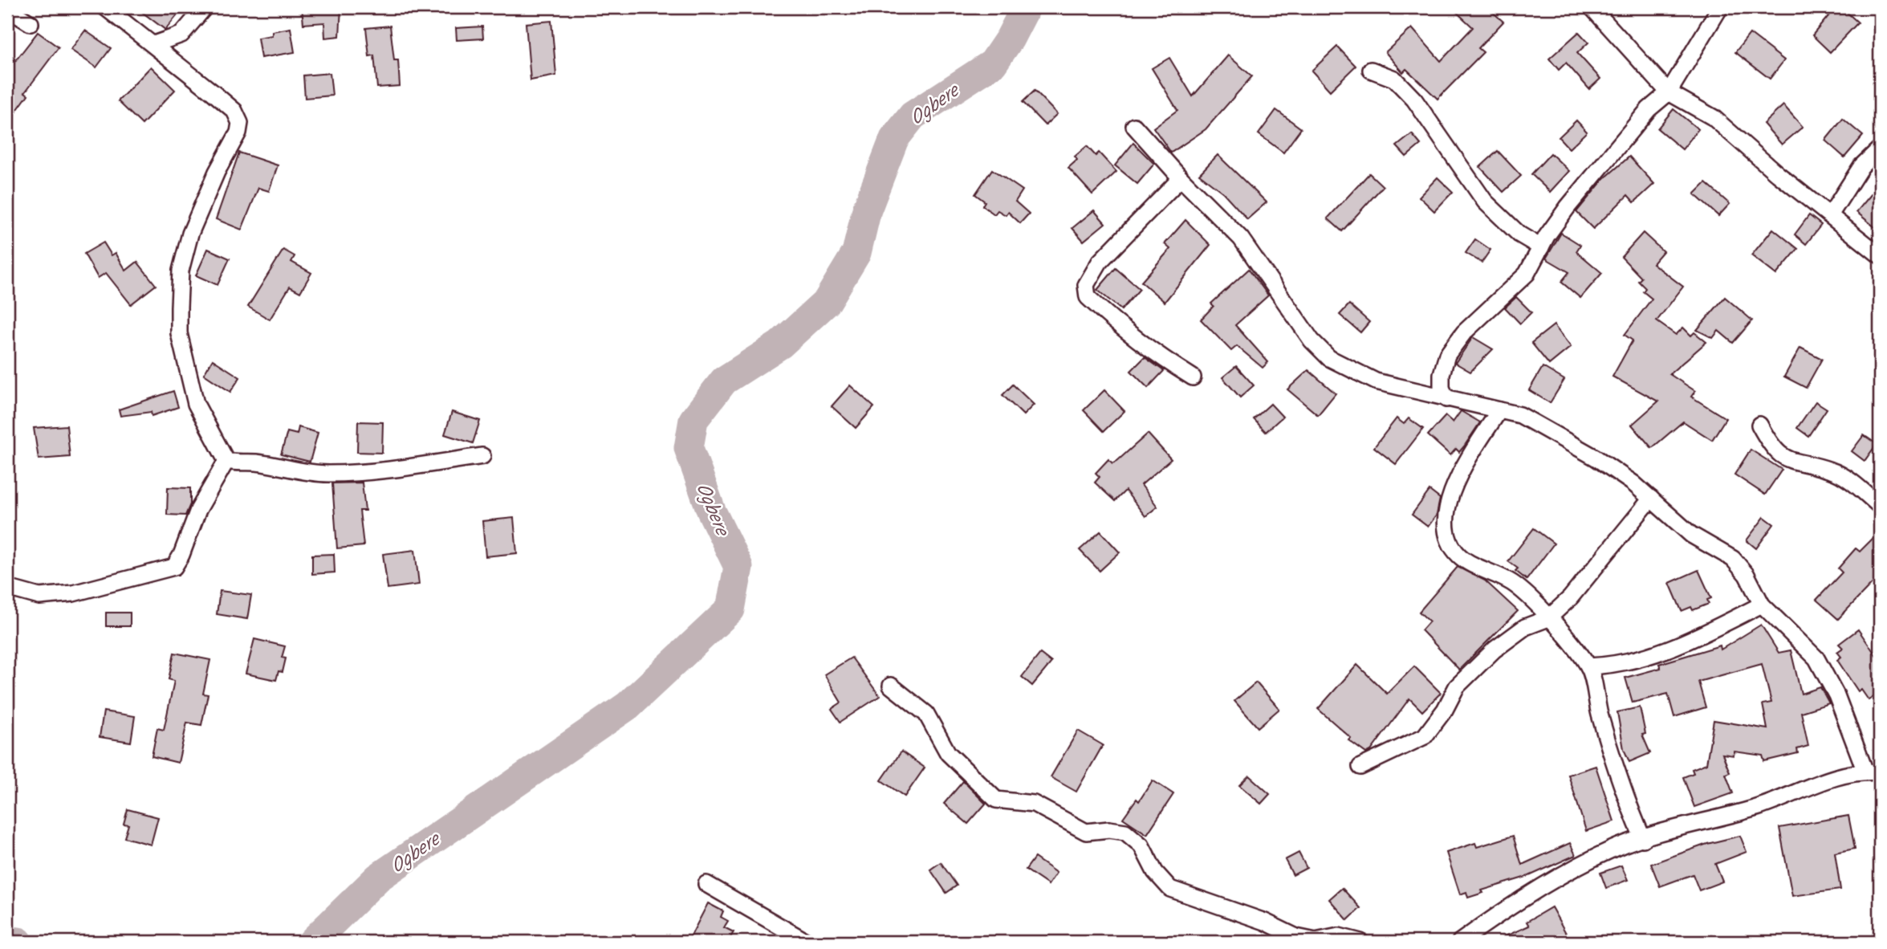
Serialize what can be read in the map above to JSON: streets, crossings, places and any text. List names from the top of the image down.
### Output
{
  "water": ["Ogbere"]
}
